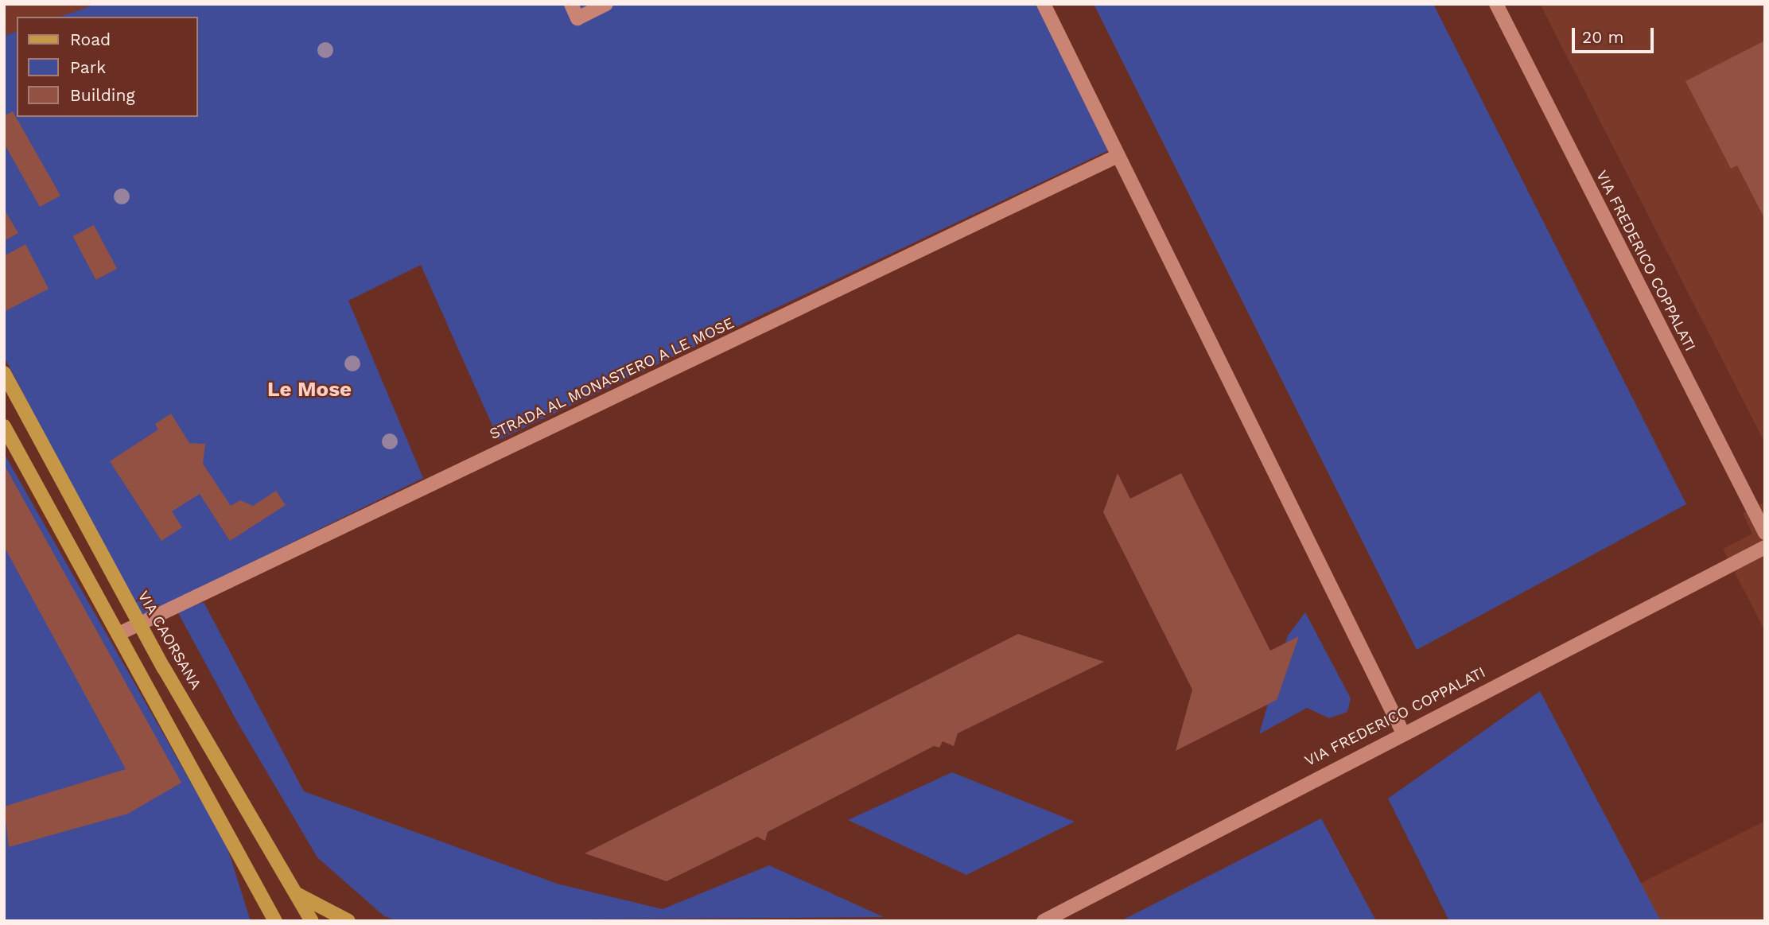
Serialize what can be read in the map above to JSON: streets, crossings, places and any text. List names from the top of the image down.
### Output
{
  "streets": {
    "main road": ["VIA CAORSANA"],
    "street": ["VIA FREDERICO COPPALATI", "STRADA AL MONASTERO A LE MOSE"]
  },
  "crossings": [
    ["STRADA AL MONASTERO A LE MOSE", "VIA CAORSANA"]
  ],
  "districts": ["Le Mose"],
  "legend": ["Road", "Park", "Building"],
  "scale_bar": "20 m"
}
